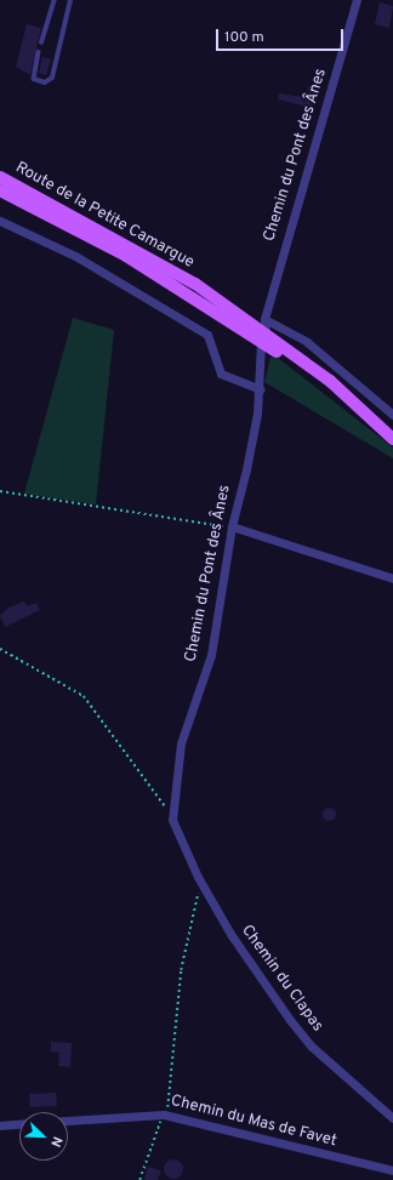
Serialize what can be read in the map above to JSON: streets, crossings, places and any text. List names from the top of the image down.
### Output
{
  "streets": {
    "main road": ["Route de la Petite Camargue"],
    "street": ["Chemin du Pont des Ânes", "Chemin du Clapas", "Chemin du Mas de Favet"]
  },
  "crossings": [
    ["Chemin du Pont des Ânes", "Route de la Petite Camargue"]
  ],
  "scale_bar": "100 m",
  "north": "bottom right"
}
